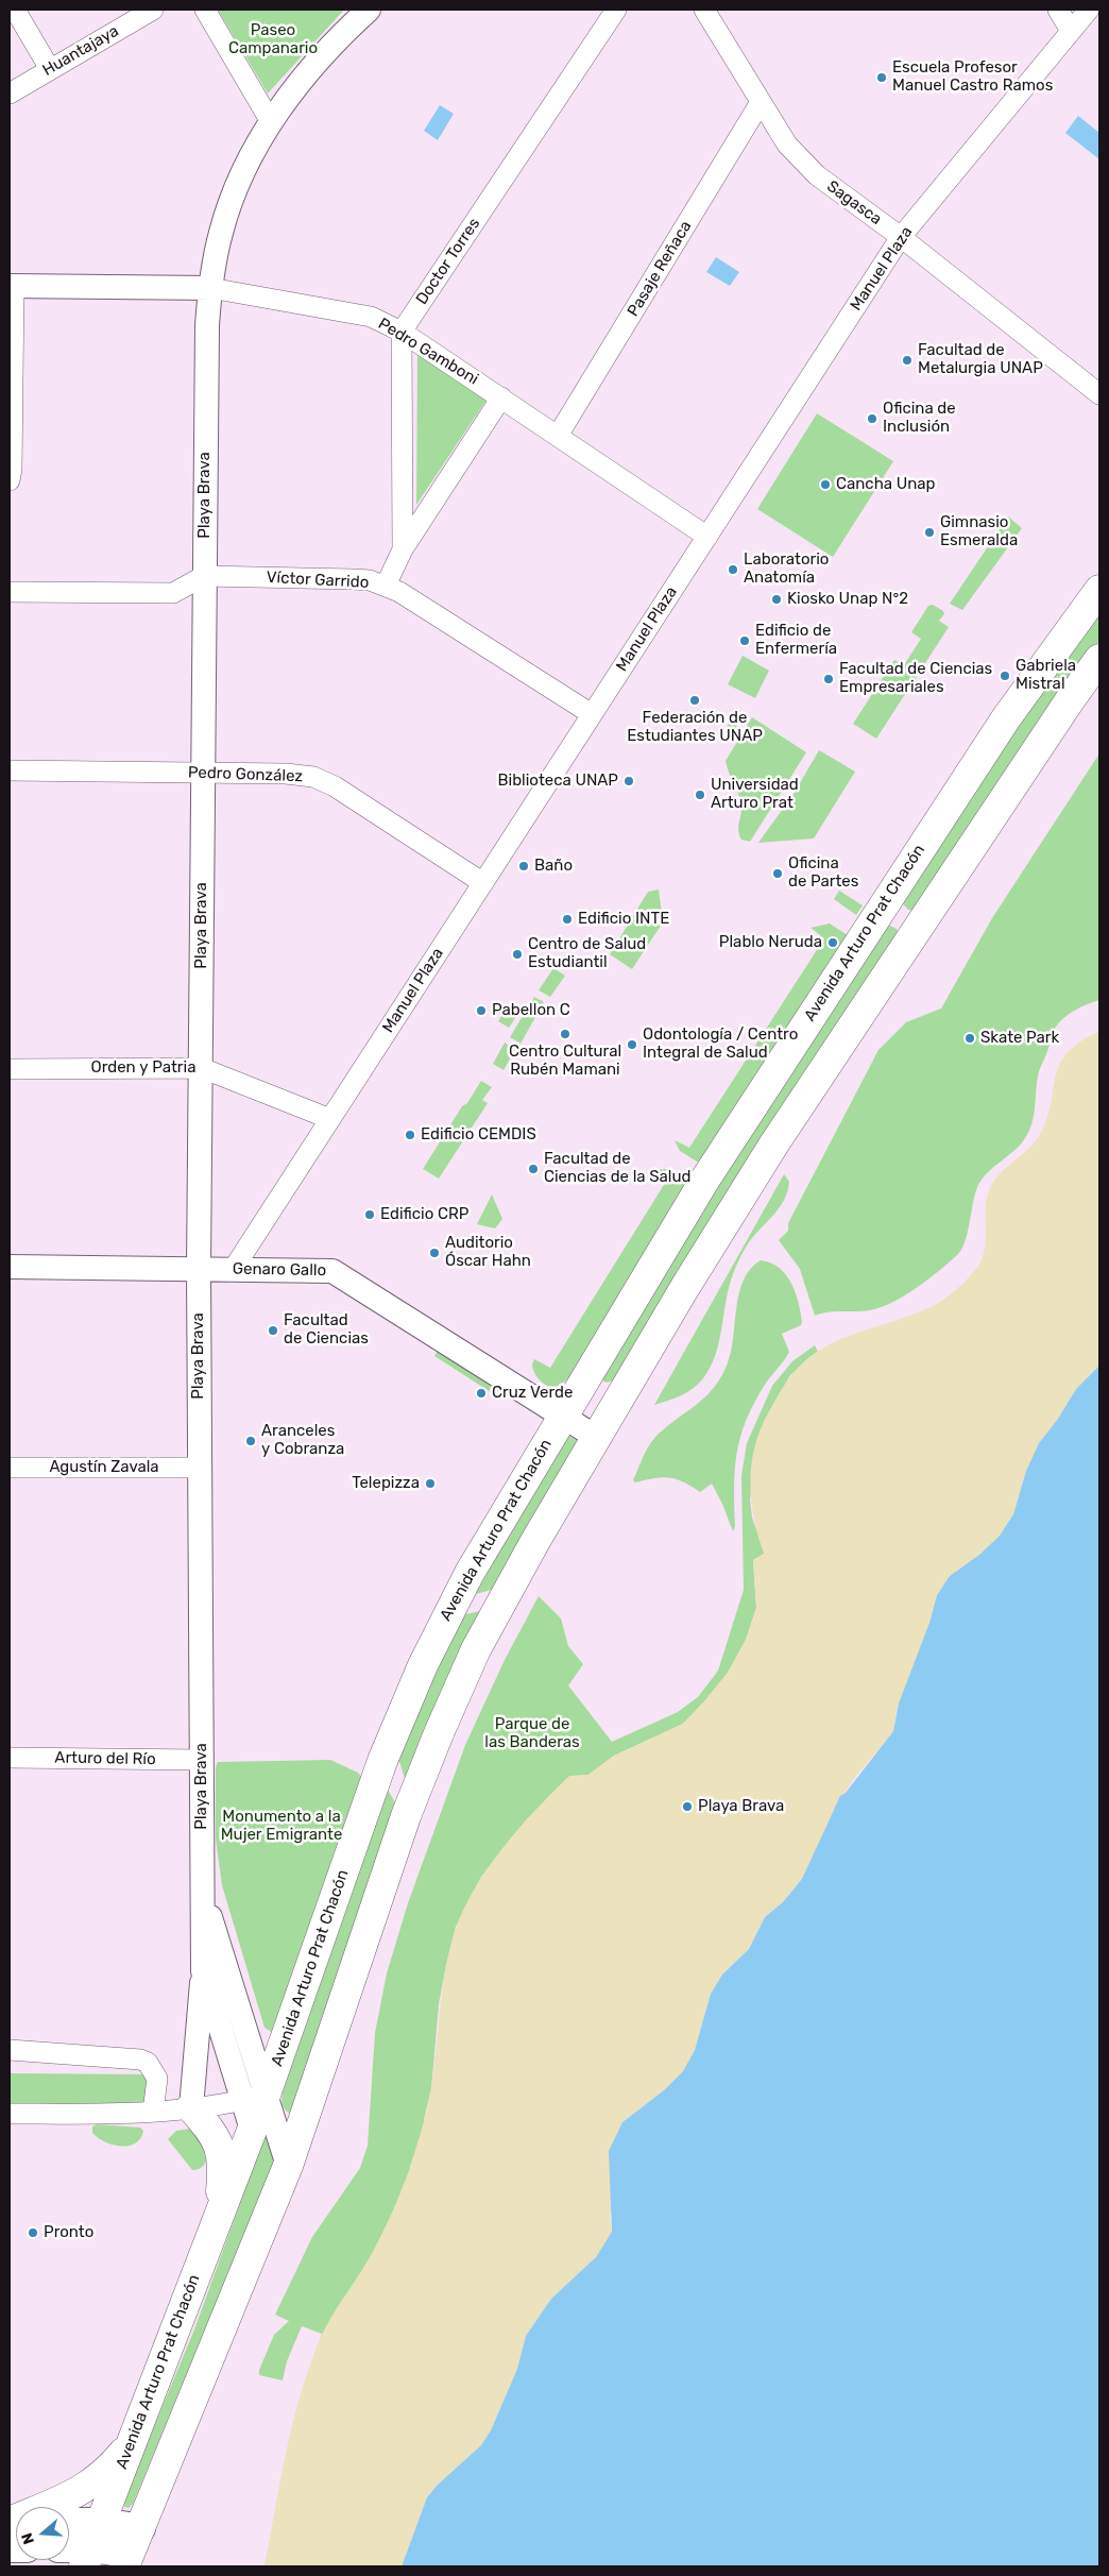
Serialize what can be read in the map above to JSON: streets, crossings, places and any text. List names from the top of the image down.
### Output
{
  "streets": {
    "main road": ["Avenida Arturo Prat Chacón"],
    "street": [
      "Huantajaya",
      "Sagasca",
      "Doctor Torres",
      "Pasaje Reñaca",
      "Manuel Plaza",
      "Pedro Gamboni",
      "Playa Brava",
      "Víctor Garrido",
      "Pedro González",
      "Orden y Patria",
      "Genaro Gallo",
      "Agustín Zavala",
      "Arturo del Río"
    ]
  },
  "crossings": [
    ["Sagasca", "Pasaje Reñaca"],
    ["Sagasca", "Manuel Plaza"],
    ["Doctor Torres", "Pedro Gamboni"],
    ["Pasaje Reñaca", "Pedro Gamboni"],
    ["Manuel Plaza", "Pedro Gamboni"],
    ["Manuel Plaza", "Víctor Garrido"],
    ["Manuel Plaza", "Pedro González"],
    ["Manuel Plaza", "Orden y Patria"],
    ["Manuel Plaza", "Genaro Gallo"],
    ["Pedro Gamboni", "Playa Brava"],
    ["Playa Brava", "Víctor Garrido"],
    ["Playa Brava", "Pedro González"],
    ["Playa Brava", "Avenida Arturo Prat Chacón"],
    ["Playa Brava", "Orden y Patria"],
    ["Playa Brava", "Genaro Gallo"],
    ["Playa Brava", "Agustín Zavala"],
    ["Playa Brava", "Arturo del Río"],
    ["Avenida Arturo Prat Chacón", "Genaro Gallo"]
  ],
  "parks": ["Paseo Campanario", "Parque de las Banderas", "Monumento a la Mujer Emigrante"],
  "places": [
    "Escuela Profesor Manuel Castro Ramos",
    "Facultad de Metalurgia UNAP",
    "Oficina de Inclusión",
    "Cancha Unap",
    "Gimnasio Esmeralda",
    "Laboratorio Anatomía",
    "Kiosko Unap N°2",
    "Edificio de Enfermería",
    "Gabriela Mistral",
    "Facultad de Ciencias Empresariales",
    "Federación de Estudiantes UNAP",
    "Biblioteca UNAP",
    "Universidad Arturo Prat",
    "Baño",
    "Oficina de Partes",
    "Edificio INTE",
    "Plablo Neruda",
    "Centro de Salud Estudiantil",
    "Pabellon C",
    "Centro Cultural Rubén Mamani",
    "Skate Park",
    "Odontología / Centro Integral de Salud",
    "Edificio CEMDIS",
    "Facultad de Ciencias de la Salud",
    "Edificio CRP",
    "Auditorio Óscar Hahn",
    "Facultad de Ciencias",
    "Cruz Verde",
    "Aranceles y Cobranza",
    "Telepizza",
    "Playa Brava",
    "Pronto"
  ],
  "north": "left"
}
